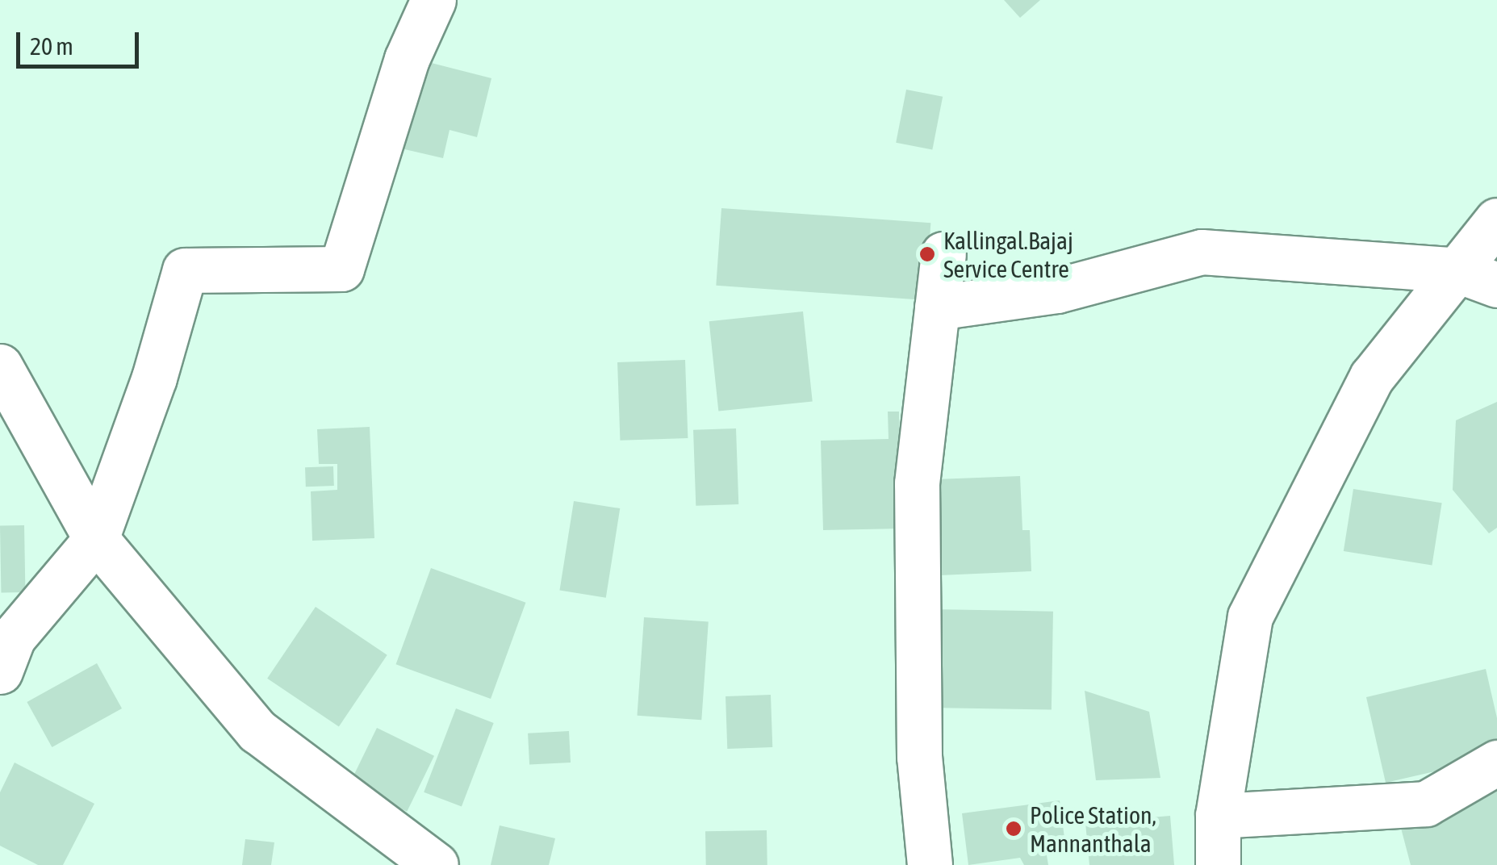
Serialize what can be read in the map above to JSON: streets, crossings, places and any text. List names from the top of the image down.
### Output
{
  "places": ["Kallingal.Bajaj Service Centre", "Police Station, Mannanthala"],
  "scale_bar": "20 m"
}
